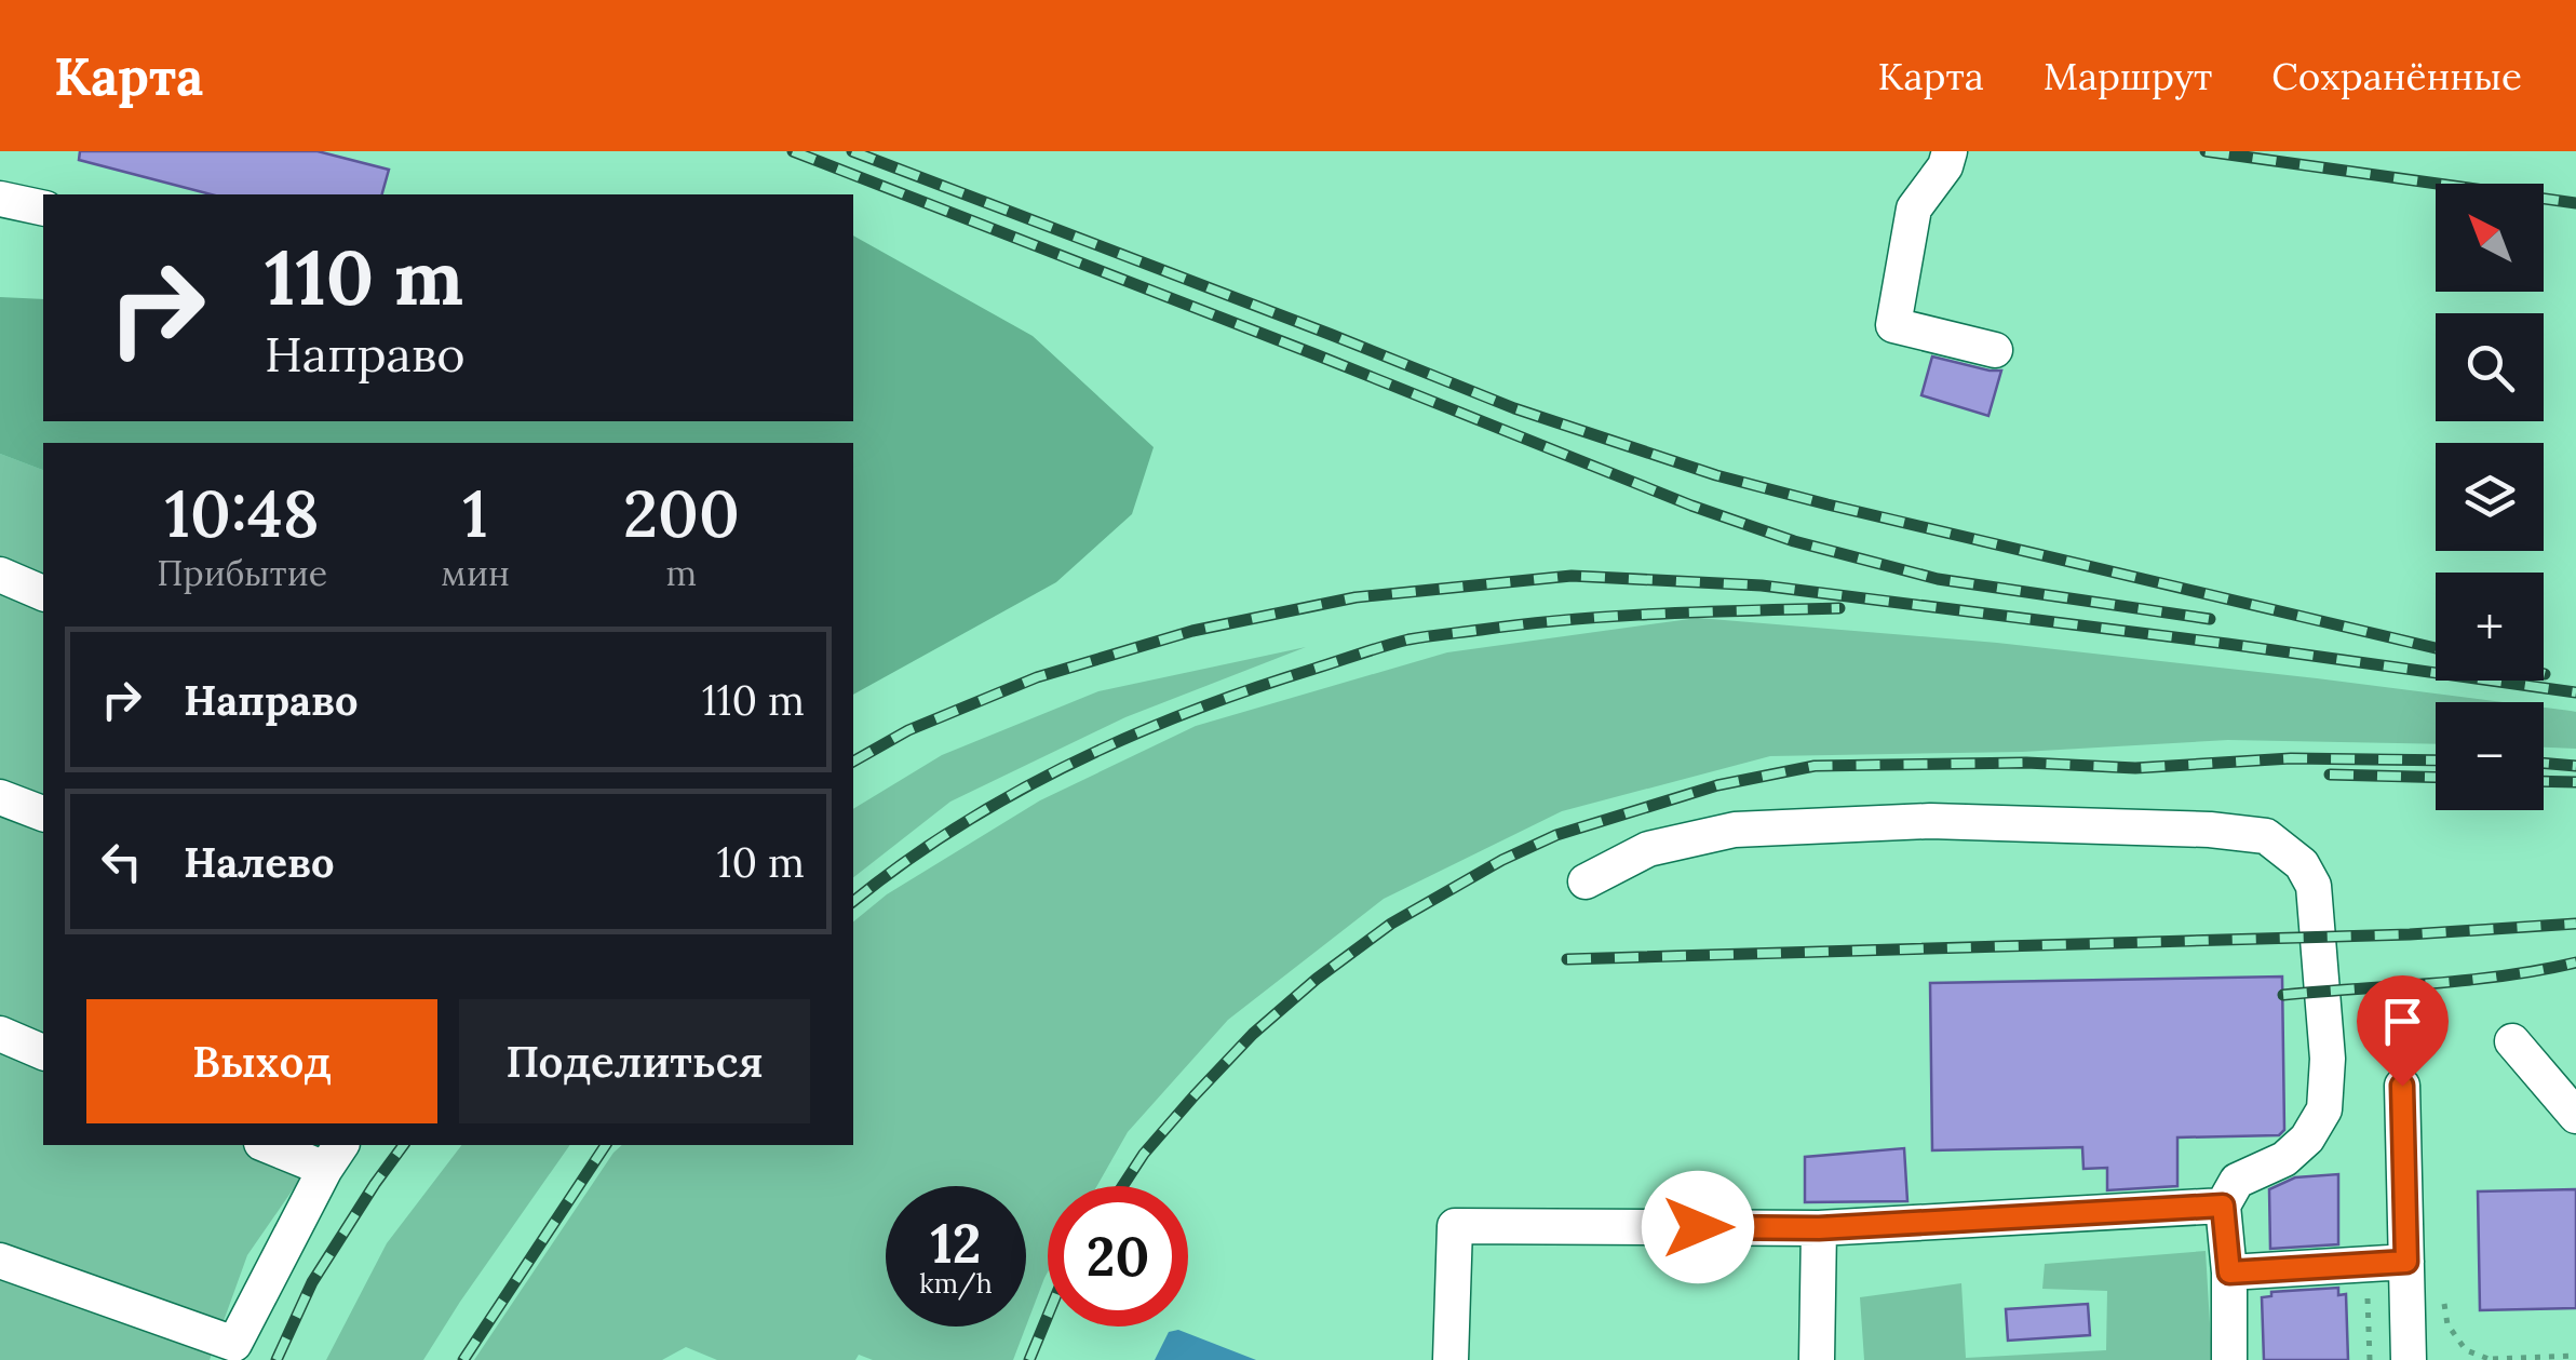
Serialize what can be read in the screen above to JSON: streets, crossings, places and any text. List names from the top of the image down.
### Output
{
  "north": "top left",
  "page": {
    "header": "Карта",
    "nav": ["Карта", "Маршрут", "Сохранённые"],
    "map_buttons": ["+", "−"],
    "turn": ["110 m", "Направо"],
    "eta": [
      "10:48",
      "Прибытие",
      "1",
      "мин",
      "200",
      "m"
    ],
    "list": [
      {
        "name": "Направо",
        "value": "110 m"
      },
      {
        "name": "Налево",
        "value": "10 m"
      }
    ],
    "buttons": ["Выход", "Поделиться"],
    "speed": "12 km/h",
    "limit": "20"
  }
}
